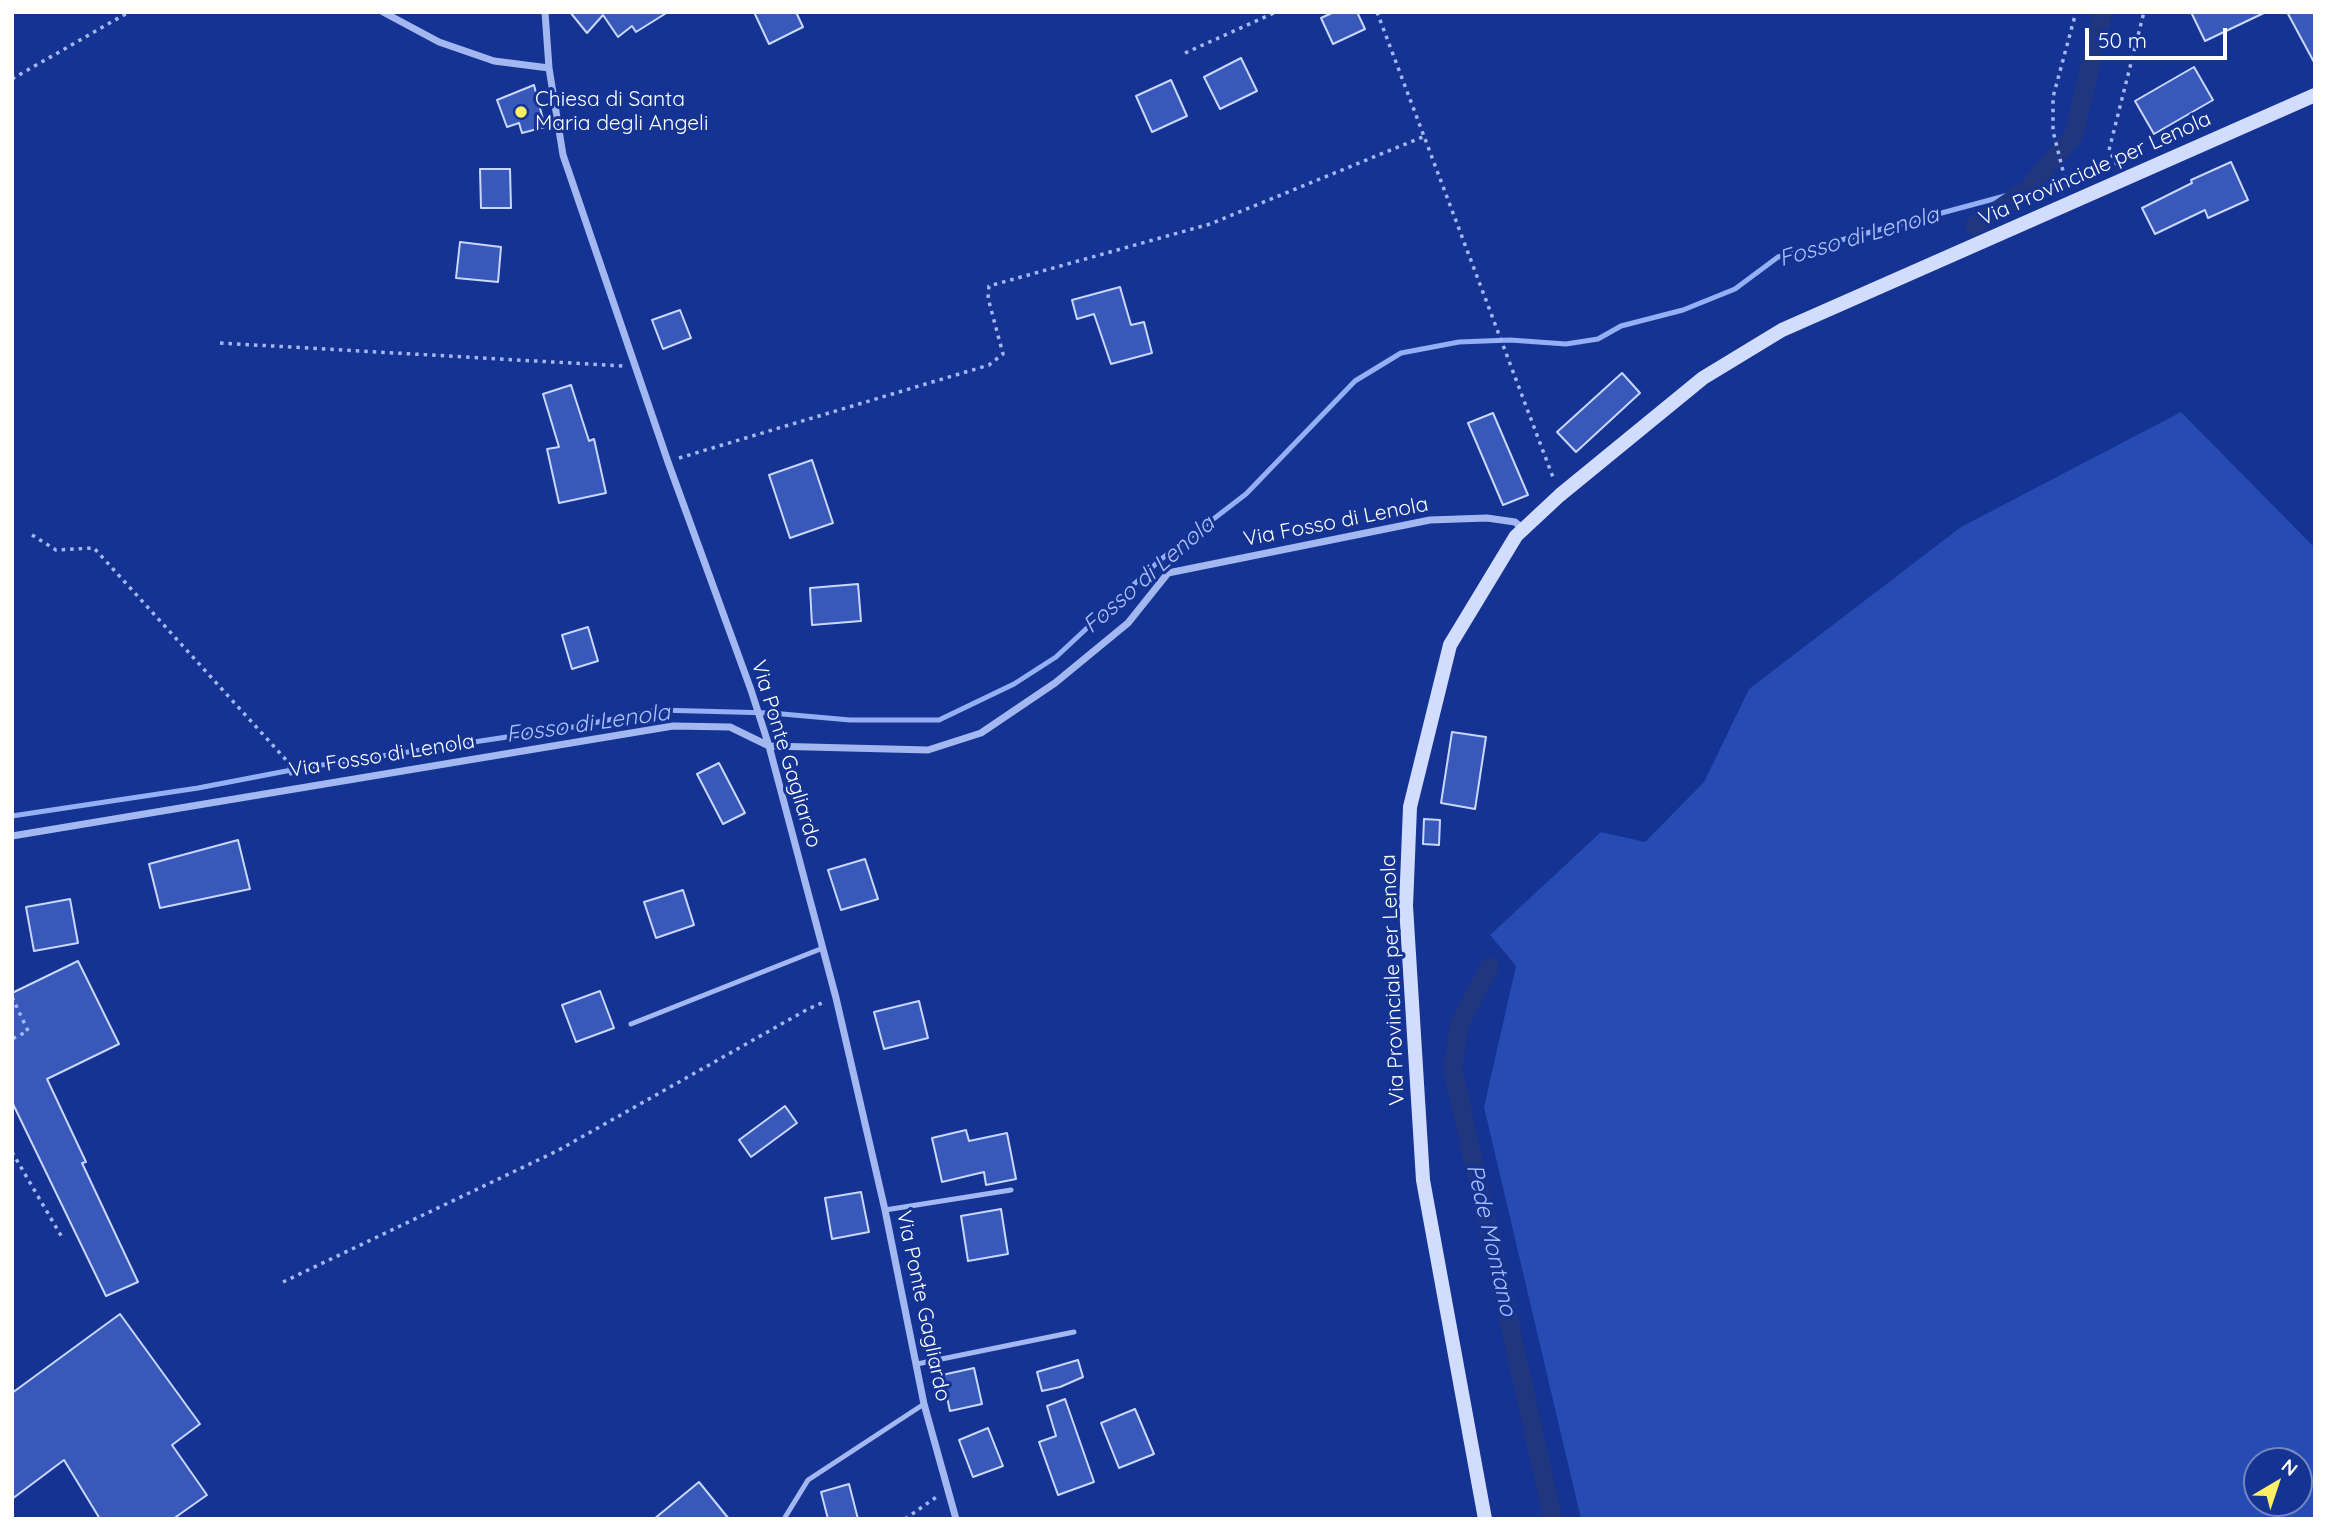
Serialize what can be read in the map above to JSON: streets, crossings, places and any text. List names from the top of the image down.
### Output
{
  "streets": {
    "main road": ["Via Provinciale per Lenola"],
    "street": ["Via Fosso di Lenola", "Via Ponte Gagliardo"]
  },
  "crossings": [
    ["Via Provinciale per Lenola", "Via Fosso di Lenola"],
    ["Via Fosso di Lenola", "Via Ponte Gagliardo"]
  ],
  "water": ["Fosso di Lenola", "Pede Montano"],
  "places": ["Chiesa di Santa Maria degli Angeli"],
  "scale_bar": "50 m",
  "north": "top right"
}
